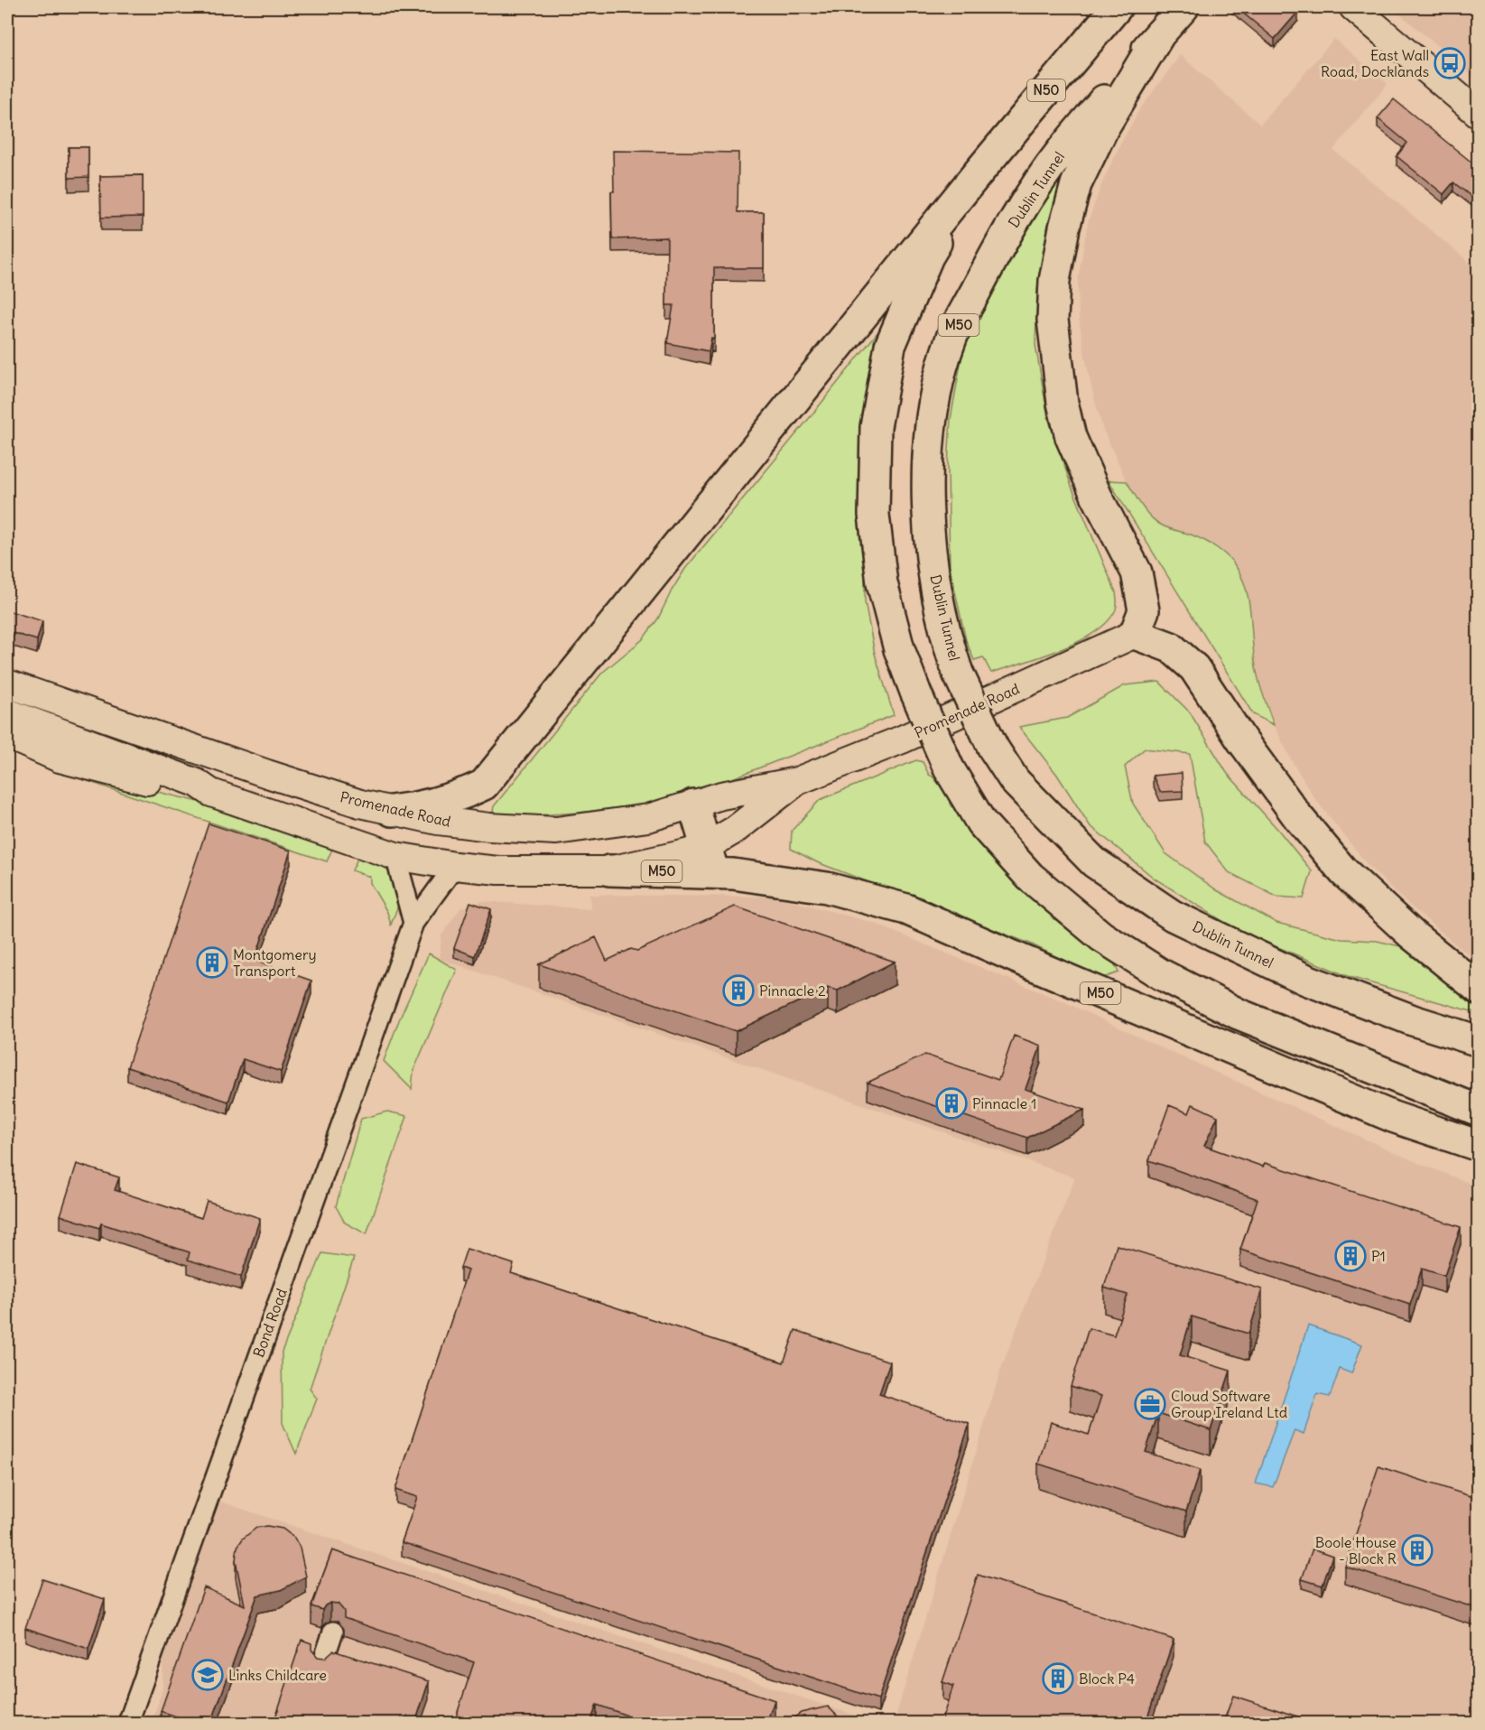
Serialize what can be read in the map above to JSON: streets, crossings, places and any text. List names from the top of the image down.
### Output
{
  "streets": {
    "highway": ["N50", "Dublin Tunnel", "M50"],
    "street": ["Promenade Road", "Bond Road"]
  },
  "crossings": [
    ["M50", "Promenade Road"],
    ["Promenade Road", "Bond Road"]
  ],
  "places": {
    "bus stop": ["East Wall Road, Docklands"],
    "building": [
      "Montgomery Transport",
      "Pinnacle 2",
      "Pinnacle 1",
      "P1",
      "Boole House - Block R",
      "Block P4"
    ],
    "office": ["Cloud Software Group Ireland Ltd"],
    "school or university": ["Links Childcare"]
  }
}
